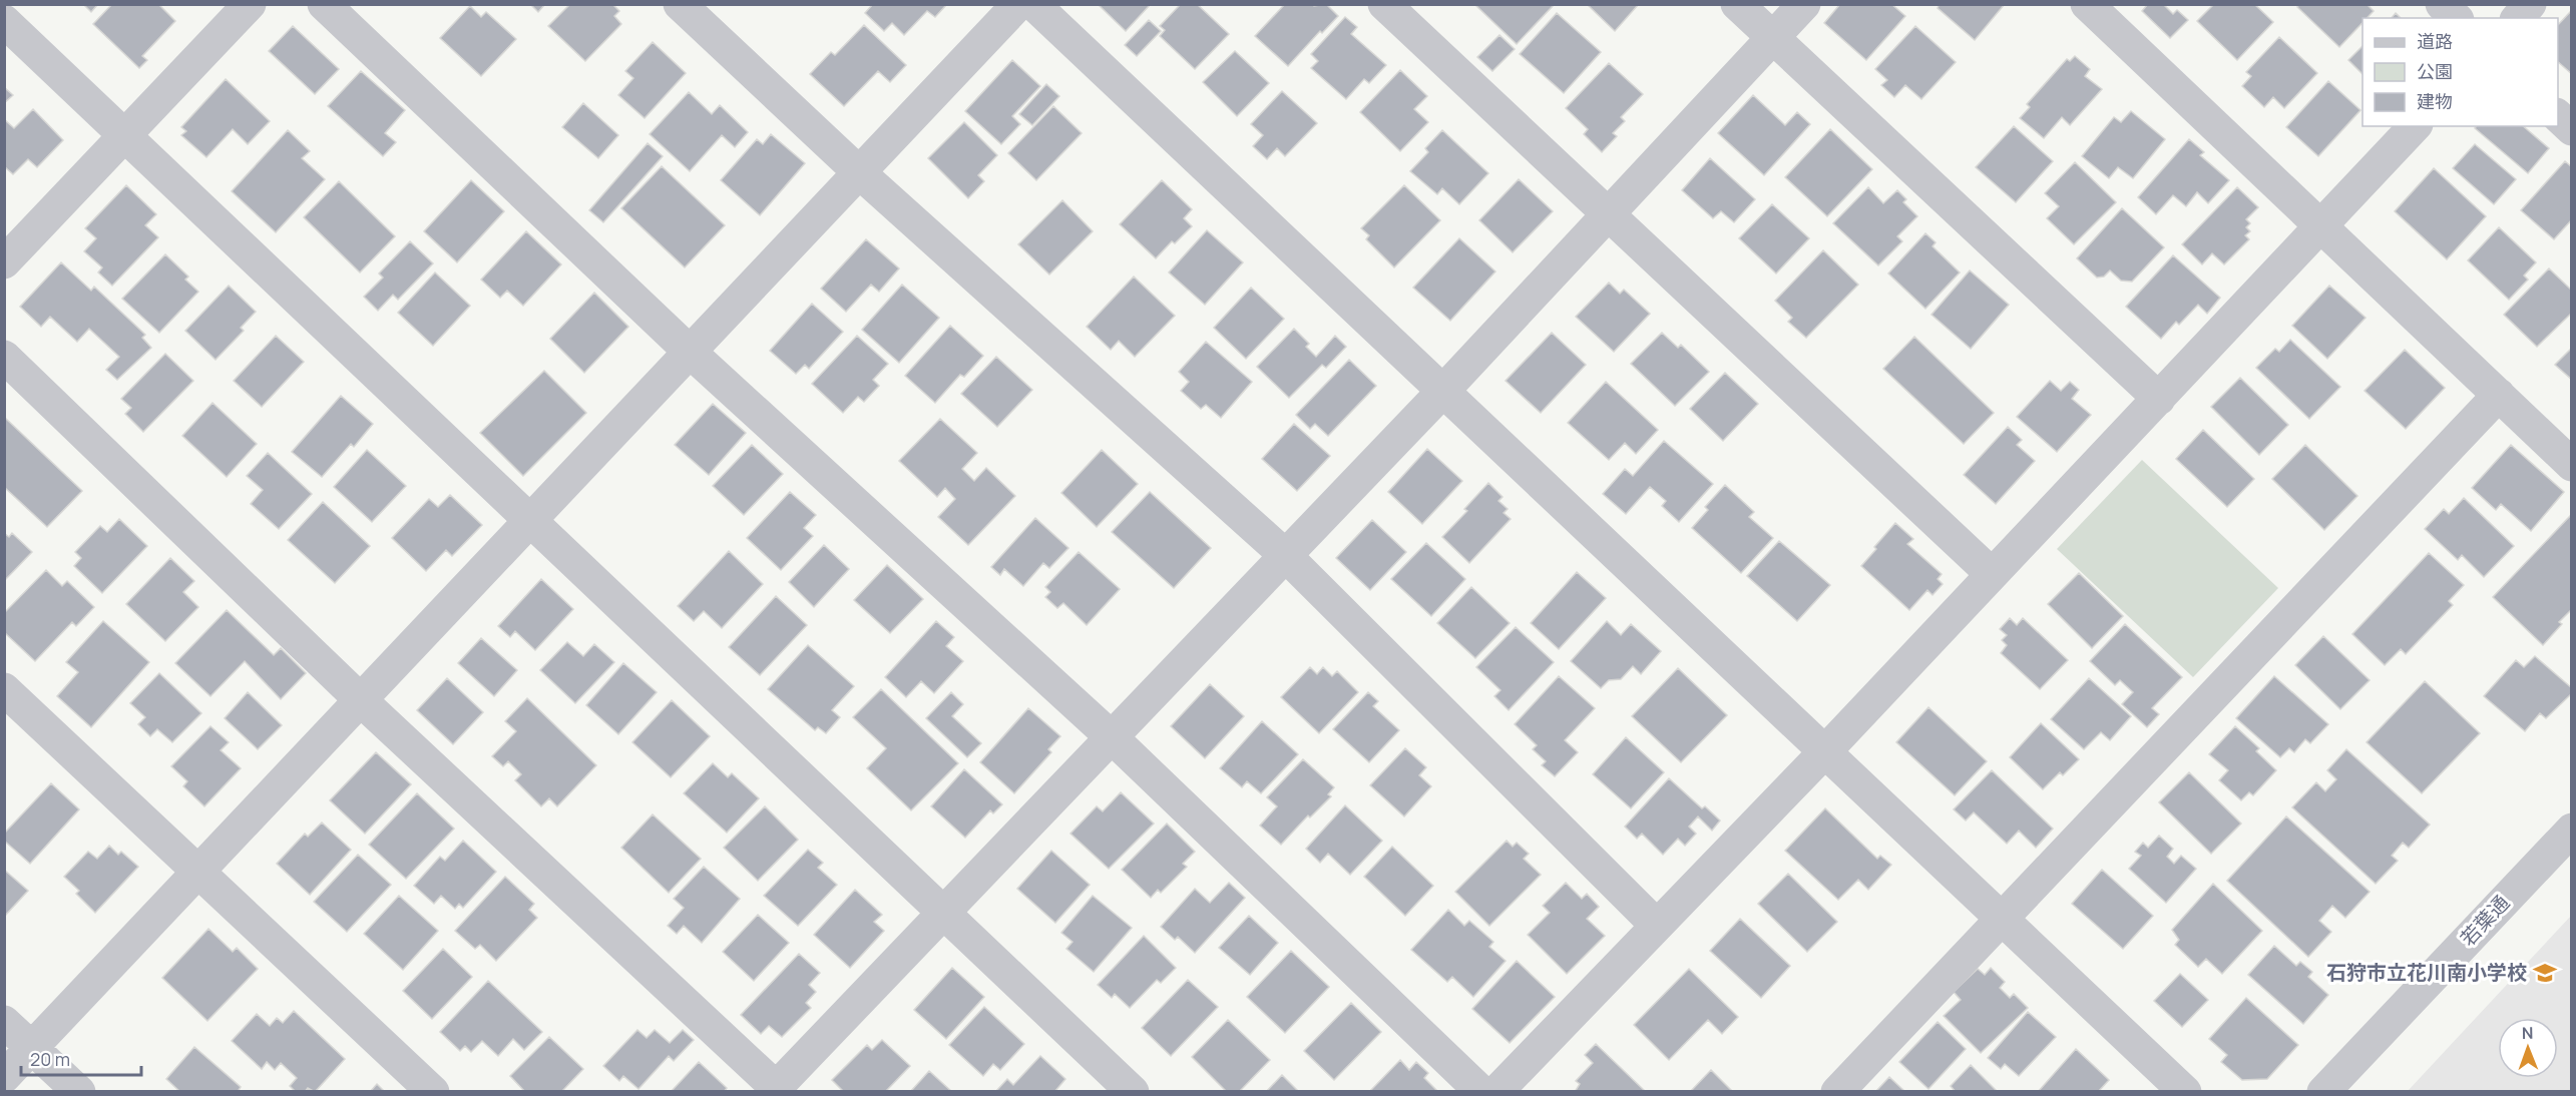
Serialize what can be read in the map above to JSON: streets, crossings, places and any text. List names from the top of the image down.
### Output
{
  "streets": {
    "street": ["若葉通"]
  },
  "places": {
    "school or university": ["石狩市立花川南小学校"]
  },
  "legend": ["道路", "公園", "建物"],
  "scale_bar": "20 m",
  "north": "top"
}
